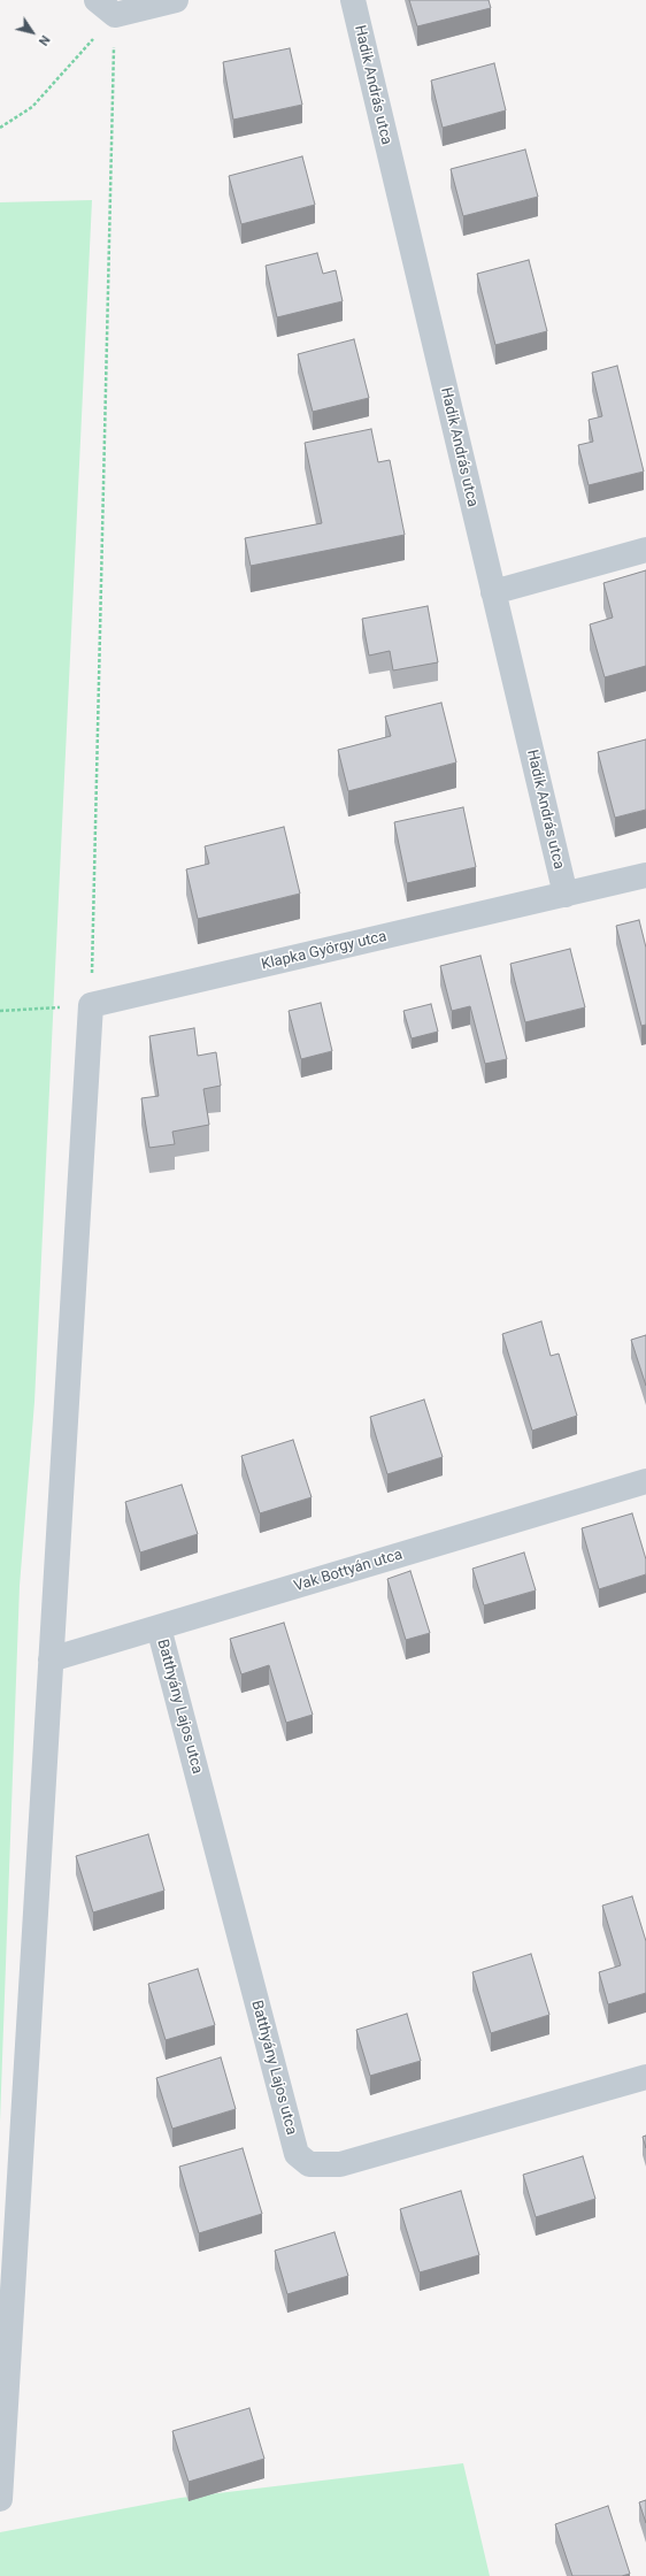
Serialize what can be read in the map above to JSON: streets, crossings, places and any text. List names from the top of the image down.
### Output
{
  "streets": {
    "street": [
      "Hadik András utca",
      "Klapka György utca",
      "Vak Bottyán utca",
      "Batthyány Lajos utca"
    ]
  },
  "crossings": [
    ["Hadik András utca", "Klapka György utca"],
    ["Vak Bottyán utca", "Batthyány Lajos utca"]
  ],
  "north": "bottom right"
}
